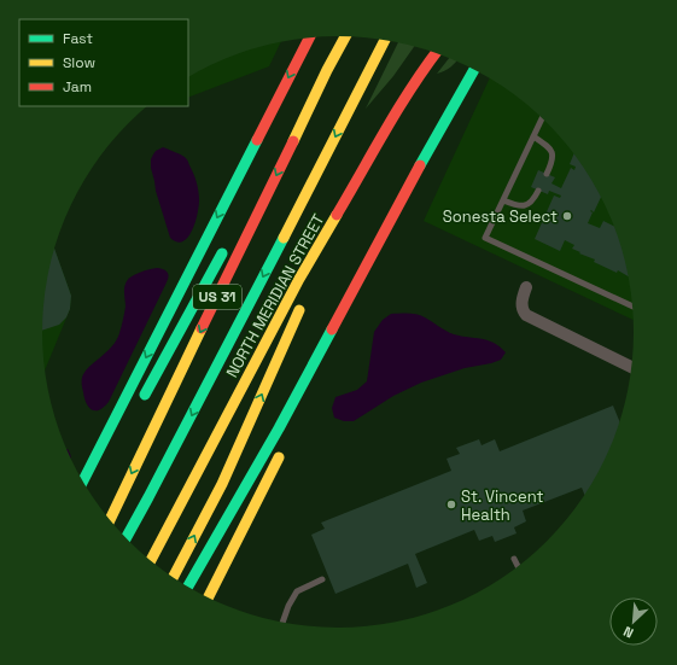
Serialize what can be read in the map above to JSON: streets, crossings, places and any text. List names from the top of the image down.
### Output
{
  "streets": {
    "highway": ["NORTH MERIDIAN STREET", "US 31"]
  },
  "places": ["Sonesta Select", "St. Vincent Health"],
  "legend": ["Fast", "Slow", "Jam"],
  "north": "bottom left"
}
